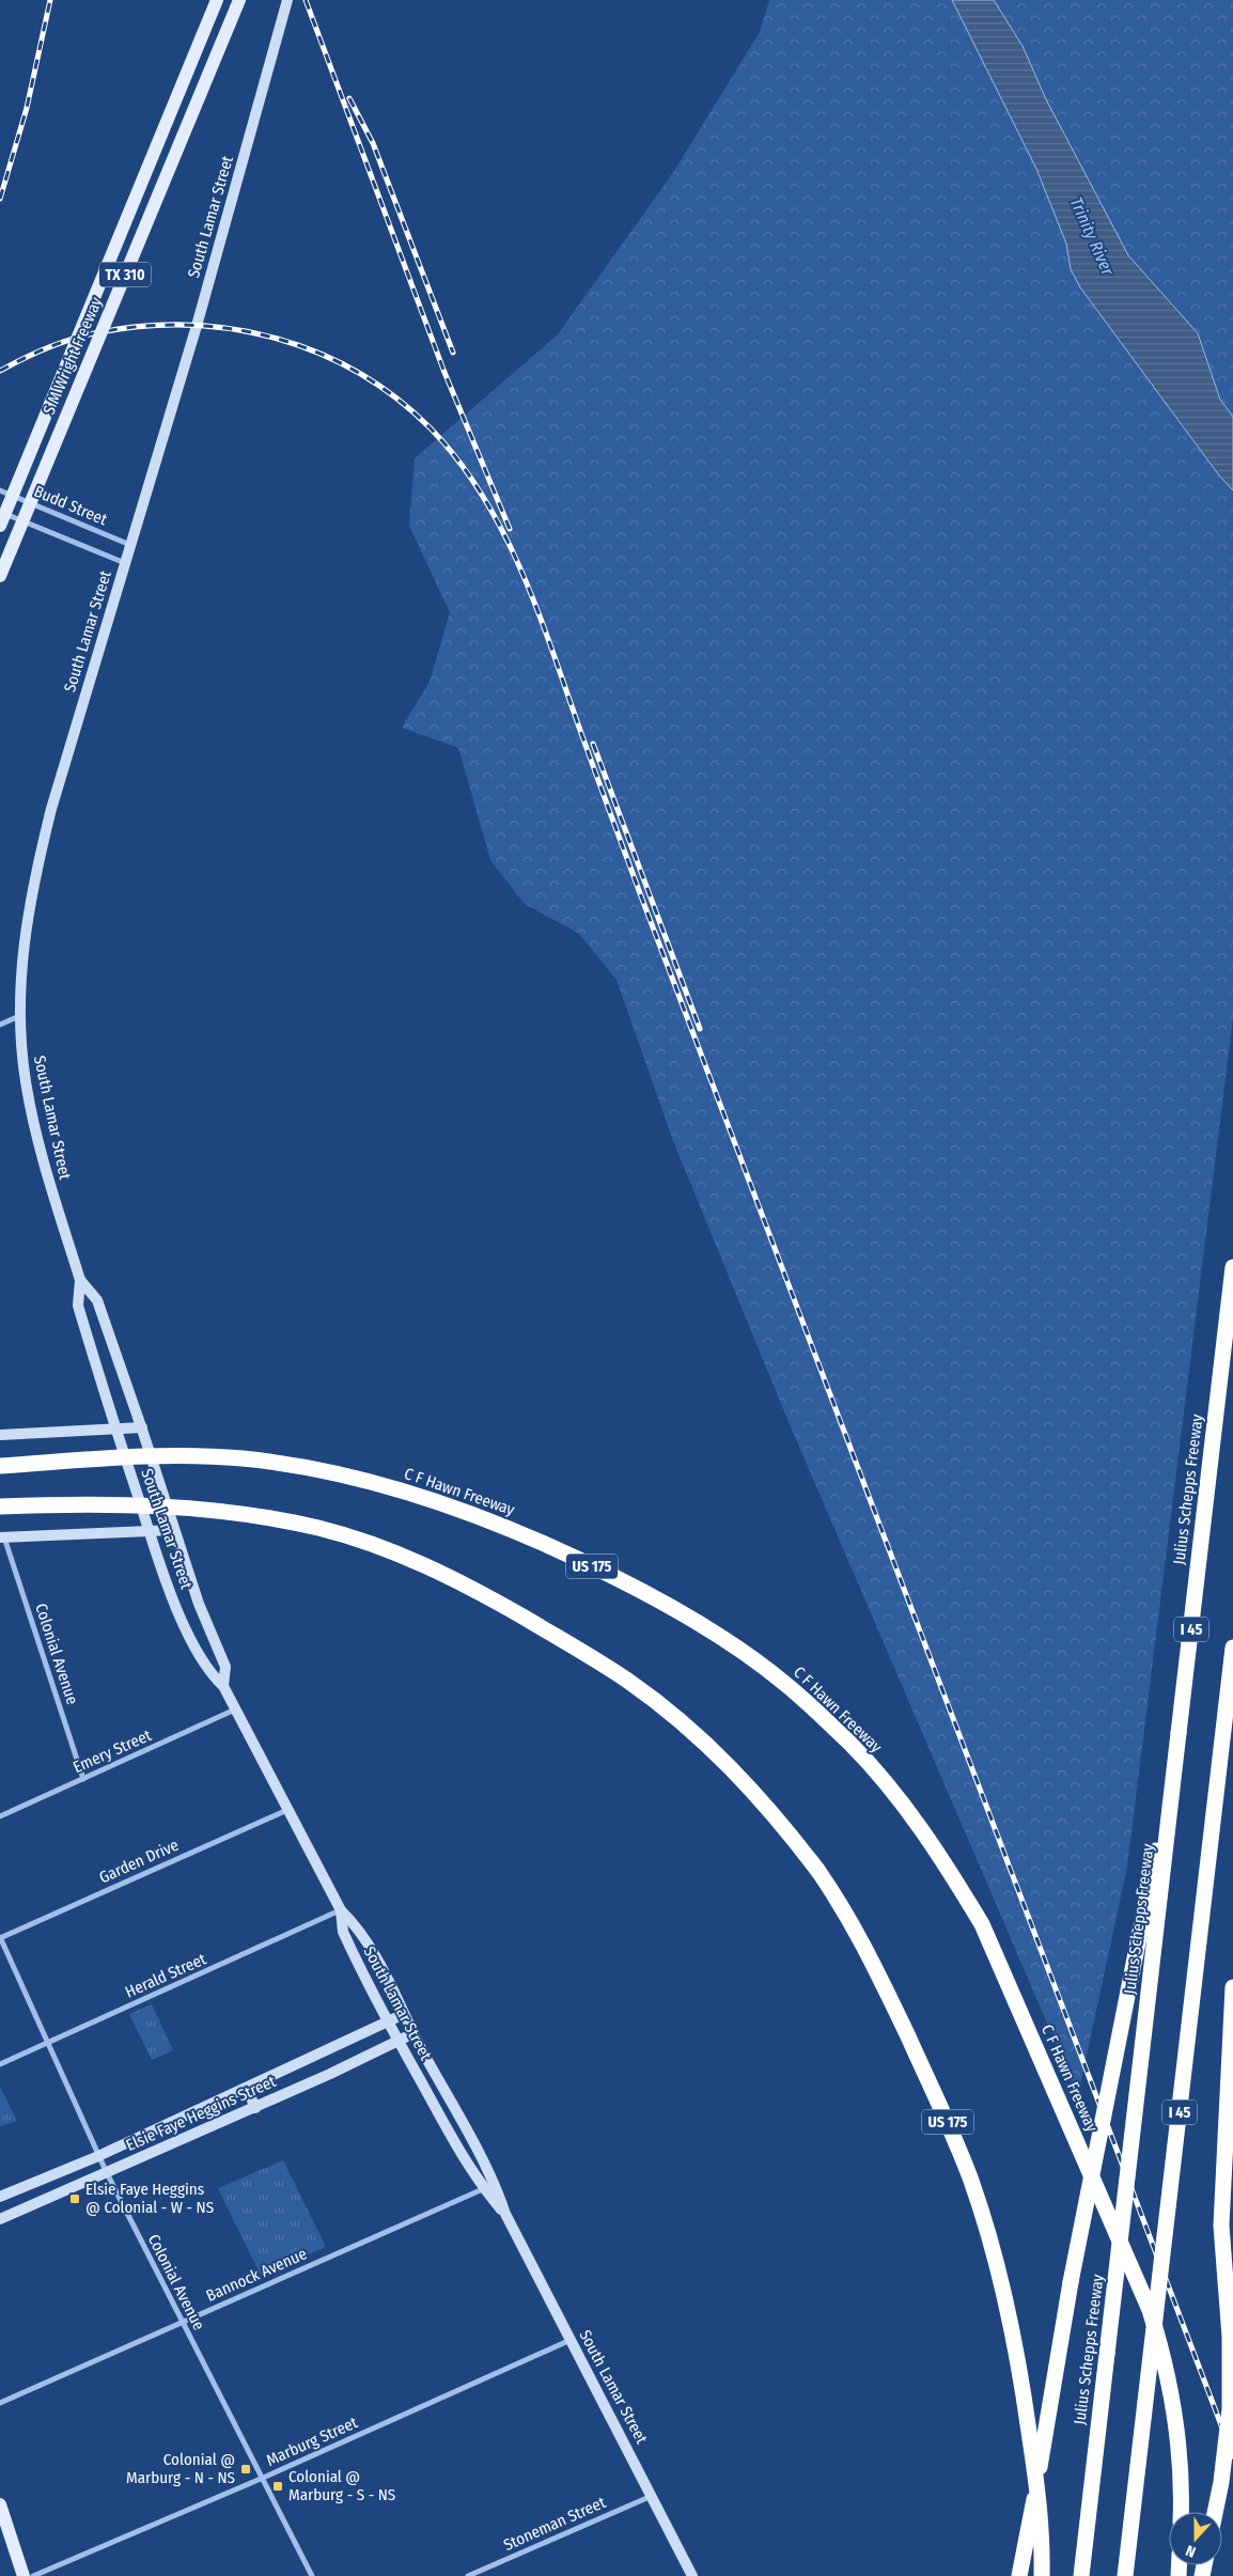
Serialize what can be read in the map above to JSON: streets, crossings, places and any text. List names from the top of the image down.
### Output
{
  "streets": {
    "highway": [
      "Julius Schepps Freeway",
      "C F Hawn Freeway",
      "US 175",
      "I 45"
    ],
    "main road": [
      "South Lamar Street",
      "TX 310",
      "S M Wright Freeway",
      "Elsie Faye Heggins Street"
    ],
    "street": [
      "Budd Street",
      "Colonial Avenue",
      "Emery Street",
      "Garden Drive",
      "Herald Street",
      "Bannock Avenue",
      "Marburg Street",
      "Stoneman Street"
    ]
  },
  "crossings": [
    ["South Lamar Street", "Budd Street"],
    ["South Lamar Street", "Emery Street"],
    ["South Lamar Street", "Garden Drive"],
    ["South Lamar Street", "Herald Street"],
    ["South Lamar Street", "Elsie Faye Heggins Street"],
    ["South Lamar Street", "Bannock Avenue"],
    ["South Lamar Street", "Marburg Street"],
    ["South Lamar Street", "Stoneman Street"],
    ["Colonial Avenue", "Emery Street"],
    ["Colonial Avenue", "Garden Drive"],
    ["Colonial Avenue", "Herald Street"],
    ["Colonial Avenue", "Elsie Faye Heggins Street"],
    ["Colonial Avenue", "Bannock Avenue"],
    ["Colonial Avenue", "Marburg Street"]
  ],
  "water": ["Trinity River"],
  "places": {
    "transit": ["Elsie Faye Heggins @ Colonial - W - NS", "Colonial @ Marburg - N - NS", "Colonial @ Marburg - S - NS"]
  },
  "north": "bottom"
}
